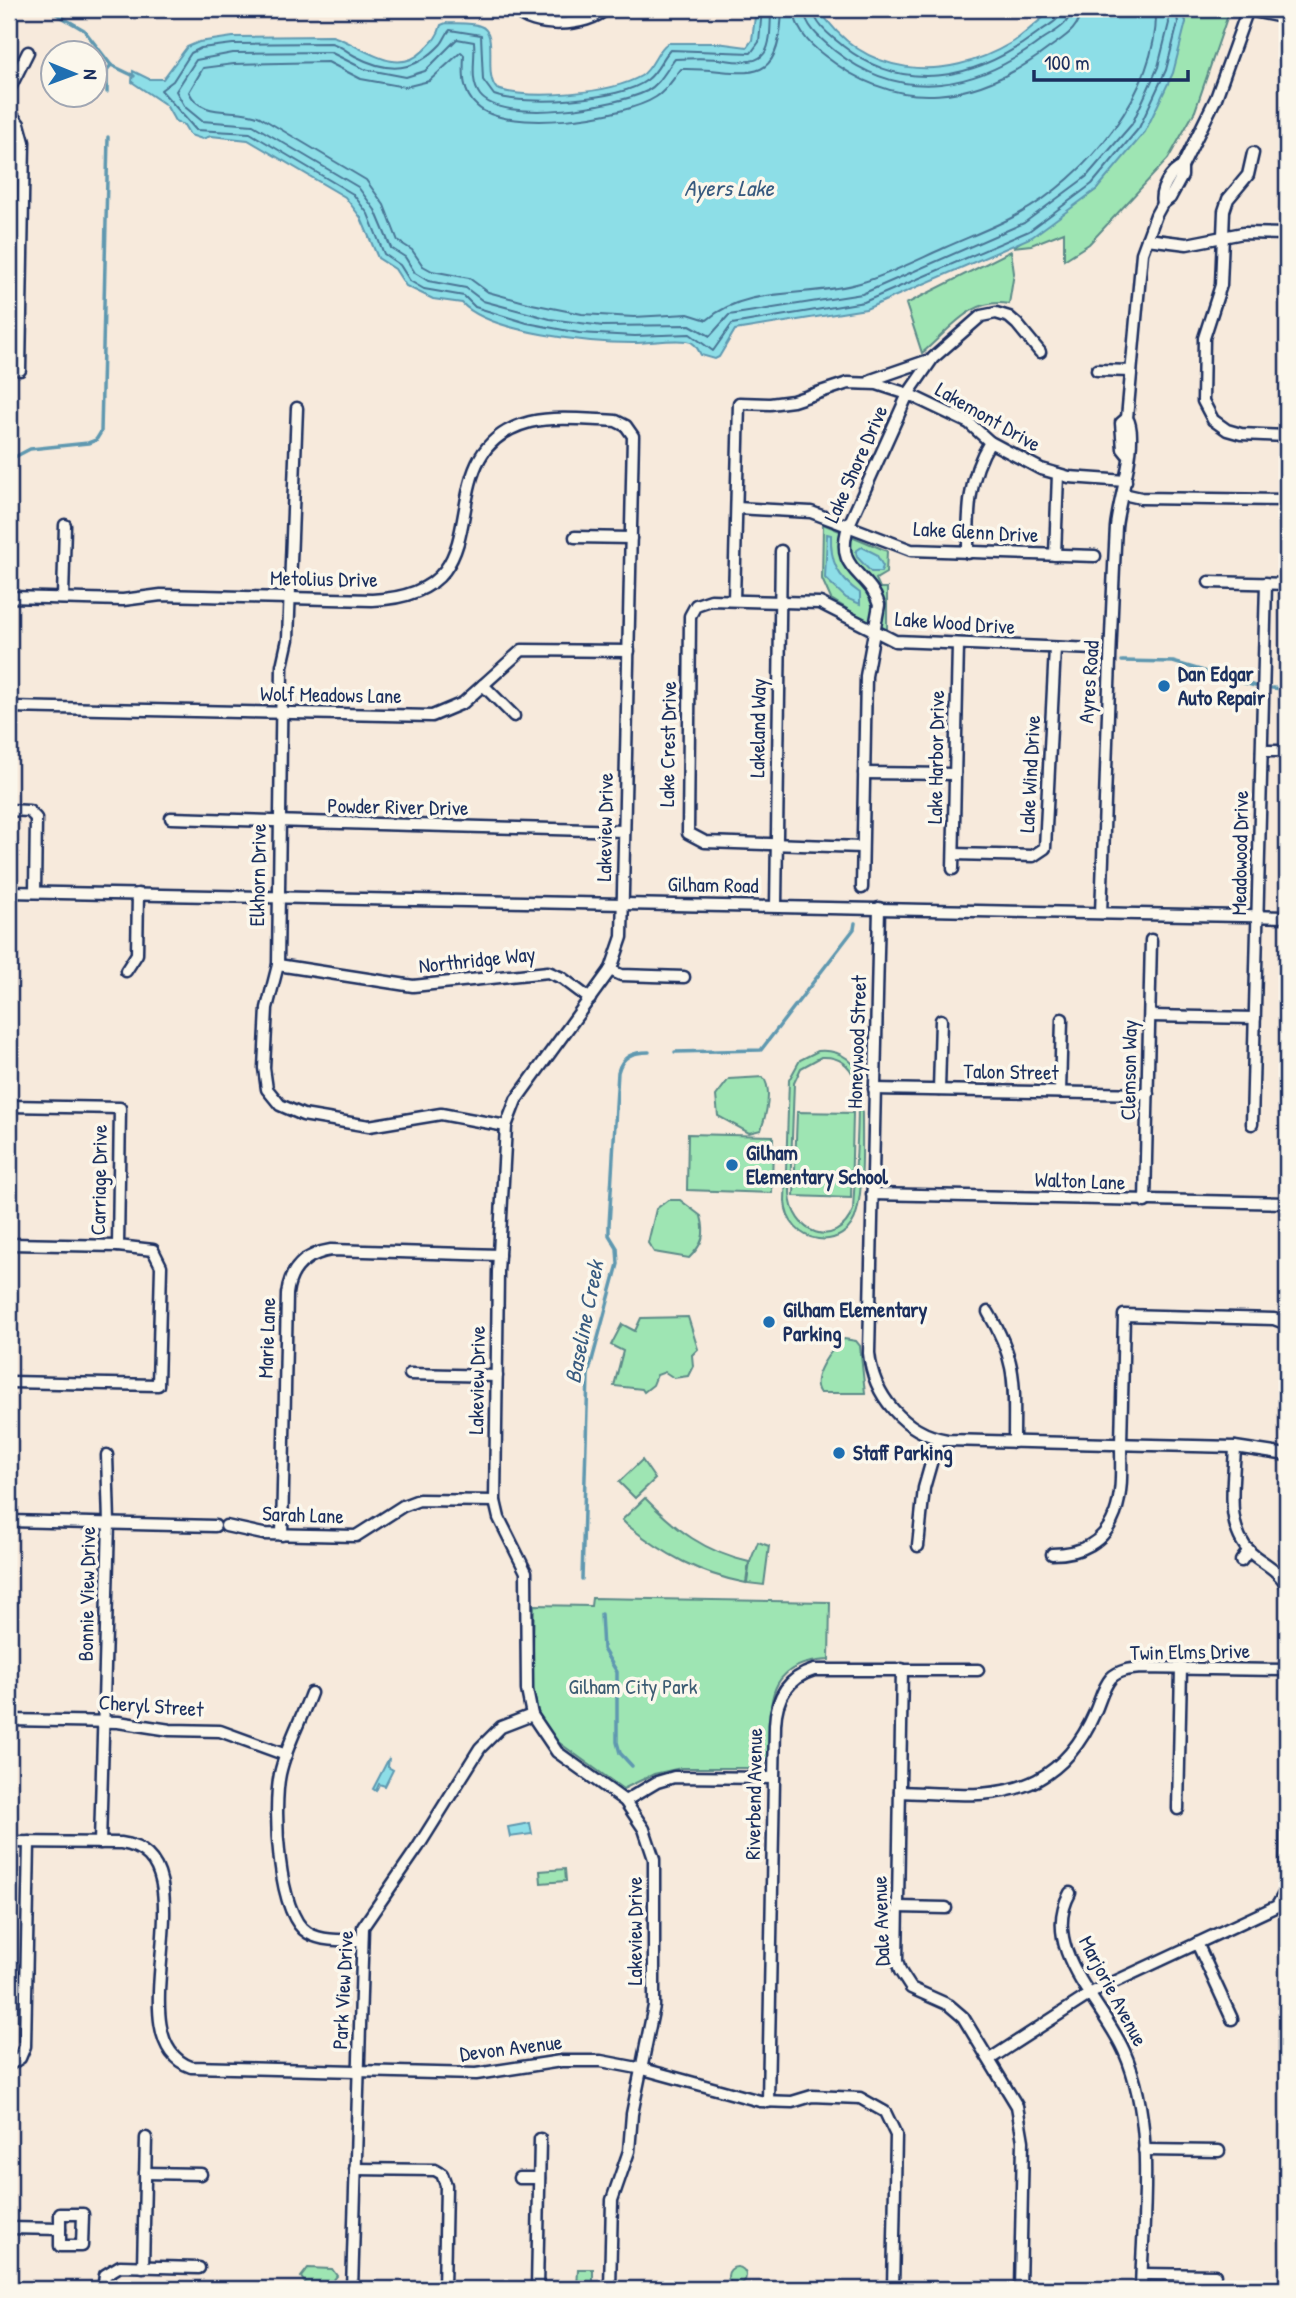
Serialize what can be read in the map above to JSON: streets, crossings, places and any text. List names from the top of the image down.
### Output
{
  "streets": {
    "street": [
      "Lakemont Drive",
      "Lake Shore Drive",
      "Lake Glenn Drive",
      "Metolius Drive",
      "Lake Wood Drive",
      "Ayres Road",
      "Wolf Meadows Lane",
      "Lakeland Way",
      "Lake Crest Drive",
      "Lake Harbor Drive",
      "Lake Wind Drive",
      "Powder River Drive",
      "Lakeview Drive",
      "Meadowood Drive",
      "Elkhorn Drive",
      "Gilham Road",
      "Northridge Way",
      "Honeywood Street",
      "Clemson Way",
      "Talon Street",
      "Carriage Drive",
      "Walton Lane",
      "Marie Lane",
      "Sarah Lane",
      "Bonnie View Drive",
      "Twin Elms Drive",
      "Cheryl Street",
      "Riverbend Avenue",
      "Dale Avenue",
      "Park View Drive",
      "Marjorie Avenue",
      "Devon Avenue"
    ]
  },
  "crossings": [
    ["Lakemont Drive", "Lake Shore Drive"],
    ["Lakemont Drive", "Lake Glenn Drive"],
    ["Lakemont Drive", "Lake Wood Drive"],
    ["Lakemont Drive", "Ayres Road"],
    ["Lake Shore Drive", "Lake Glenn Drive"],
    ["Lake Shore Drive", "Lake Wood Drive"],
    ["Lake Shore Drive", "Lake Crest Drive"],
    ["Metolius Drive", "Lakeview Drive"],
    ["Metolius Drive", "Elkhorn Drive"],
    ["Lake Wood Drive", "Lakeland Way"],
    ["Lake Wood Drive", "Lake Crest Drive"],
    ["Lake Wood Drive", "Lake Harbor Drive"],
    ["Lake Wood Drive", "Lake Wind Drive"],
    ["Ayres Road", "Gilham Road"],
    ["Wolf Meadows Lane", "Lakeview Drive"],
    ["Wolf Meadows Lane", "Elkhorn Drive"],
    ["Lakeland Way", "Lake Crest Drive"],
    ["Lakeland Way", "Gilham Road"],
    ["Lake Harbor Drive", "Lake Wind Drive"],
    ["Powder River Drive", "Lakeview Drive"],
    ["Powder River Drive", "Elkhorn Drive"],
    ["Lakeview Drive", "Elkhorn Drive"],
    ["Lakeview Drive", "Gilham Road"],
    ["Lakeview Drive", "Northridge Way"],
    ["Lakeview Drive", "Marie Lane"],
    ["Lakeview Drive", "Sarah Lane"],
    ["Lakeview Drive", "Park View Drive"],
    ["Lakeview Drive", "Devon Avenue"],
    ["Meadowood Drive", "Gilham Road"],
    ["Elkhorn Drive", "Gilham Road"],
    ["Elkhorn Drive", "Northridge Way"],
    ["Gilham Road", "Honeywood Street"],
    ["Honeywood Street", "Talon Street"],
    ["Honeywood Street", "Walton Lane"],
    ["Clemson Way", "Talon Street"],
    ["Clemson Way", "Walton Lane"],
    ["Marie Lane", "Sarah Lane"],
    ["Sarah Lane", "Bonnie View Drive"],
    ["Bonnie View Drive", "Cheryl Street"],
    ["Bonnie View Drive", "Devon Avenue"],
    ["Twin Elms Drive", "Dale Avenue"],
    ["Riverbend Avenue", "Dale Avenue"],
    ["Riverbend Avenue", "Devon Avenue"],
    ["Park View Drive", "Devon Avenue"]
  ],
  "water": ["Ayers Lake", "Baseline Creek"],
  "parks": ["Gilham City Park"],
  "places": [
    "Dan Edgar Auto Repair",
    "Gilham Elementary School",
    "Gilham Elementary Parking",
    "Staff Parking"
  ],
  "scale_bar": "100 m",
  "north": "right"
}
